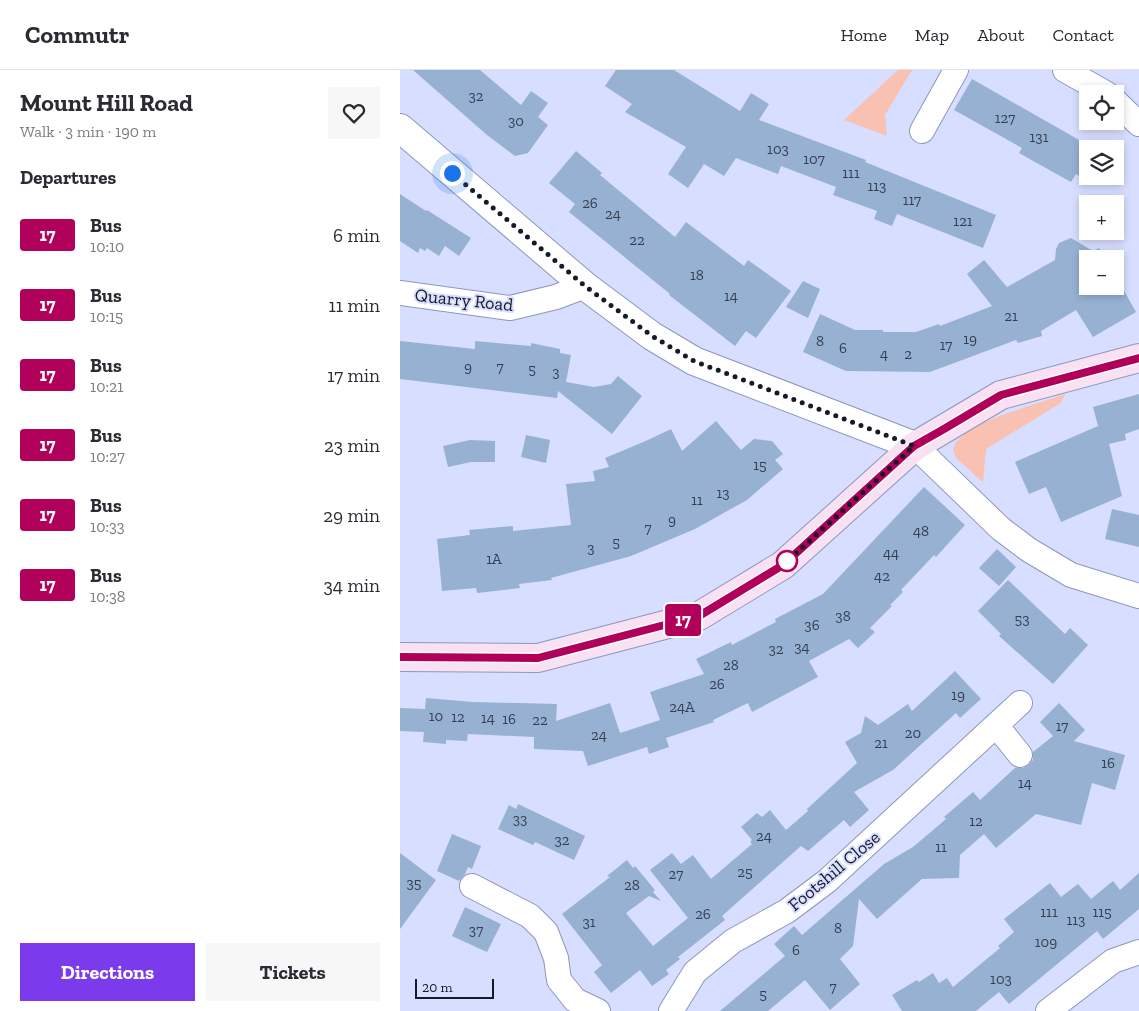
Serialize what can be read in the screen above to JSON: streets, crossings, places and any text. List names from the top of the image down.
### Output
{
  "streets": {
    "street": ["Quarry Road", "Footshill Close"]
  },
  "lines": ["bus line 17"],
  "house_numbers": [
    "32",
    "127",
    "30",
    "131",
    "103",
    "107",
    "111",
    "113",
    "117",
    "26",
    "24",
    "121",
    "22",
    "18",
    "14",
    "21",
    "19",
    "8",
    "17",
    "6",
    "4",
    "2",
    "9",
    "7",
    "5",
    "3",
    "15",
    "13",
    "11",
    "9",
    "7",
    "48",
    "5",
    "3",
    "44",
    "1A",
    "42",
    "38",
    "53",
    "36",
    "34",
    "32",
    "28",
    "26",
    "19",
    "24A",
    "10",
    "12",
    "14",
    "16",
    "22",
    "17",
    "20",
    "24",
    "21",
    "16",
    "14",
    "33",
    "12",
    "24",
    "32",
    "11",
    "25",
    "27",
    "35",
    "28",
    "111",
    "115",
    "26",
    "113",
    "31",
    "8",
    "37",
    "109",
    "6",
    "103",
    "7",
    "5"
  ],
  "scale_bar": "20 m",
  "page": {
    "header": "Commutr",
    "nav": [
      "Home",
      "Map",
      "About",
      "Contact"
    ],
    "heading": [
      ["Mount Hill Road", "Walk · 3 min · 190 m"],
      "Departures"
    ],
    "on_map": "17",
    "map_buttons": ["+", "−"],
    "list": [
      {
        "mark": "17",
        "name": "Bus",
        "note": "10:10",
        "value": "6 min"
      },
      {
        "mark": "17",
        "name": "Bus",
        "note": "10:15",
        "value": "11 min"
      },
      {
        "mark": "17",
        "name": "Bus",
        "note": "10:21",
        "value": "17 min"
      },
      {
        "mark": "17",
        "name": "Bus",
        "note": "10:27",
        "value": "23 min"
      },
      {
        "mark": "17",
        "name": "Bus",
        "note": "10:33",
        "value": "29 min"
      },
      {
        "mark": "17",
        "name": "Bus",
        "note": "10:38",
        "value": "34 min"
      }
    ],
    "buttons": ["Directions", "Tickets"],
    "scale": "20 m"
  }
}
